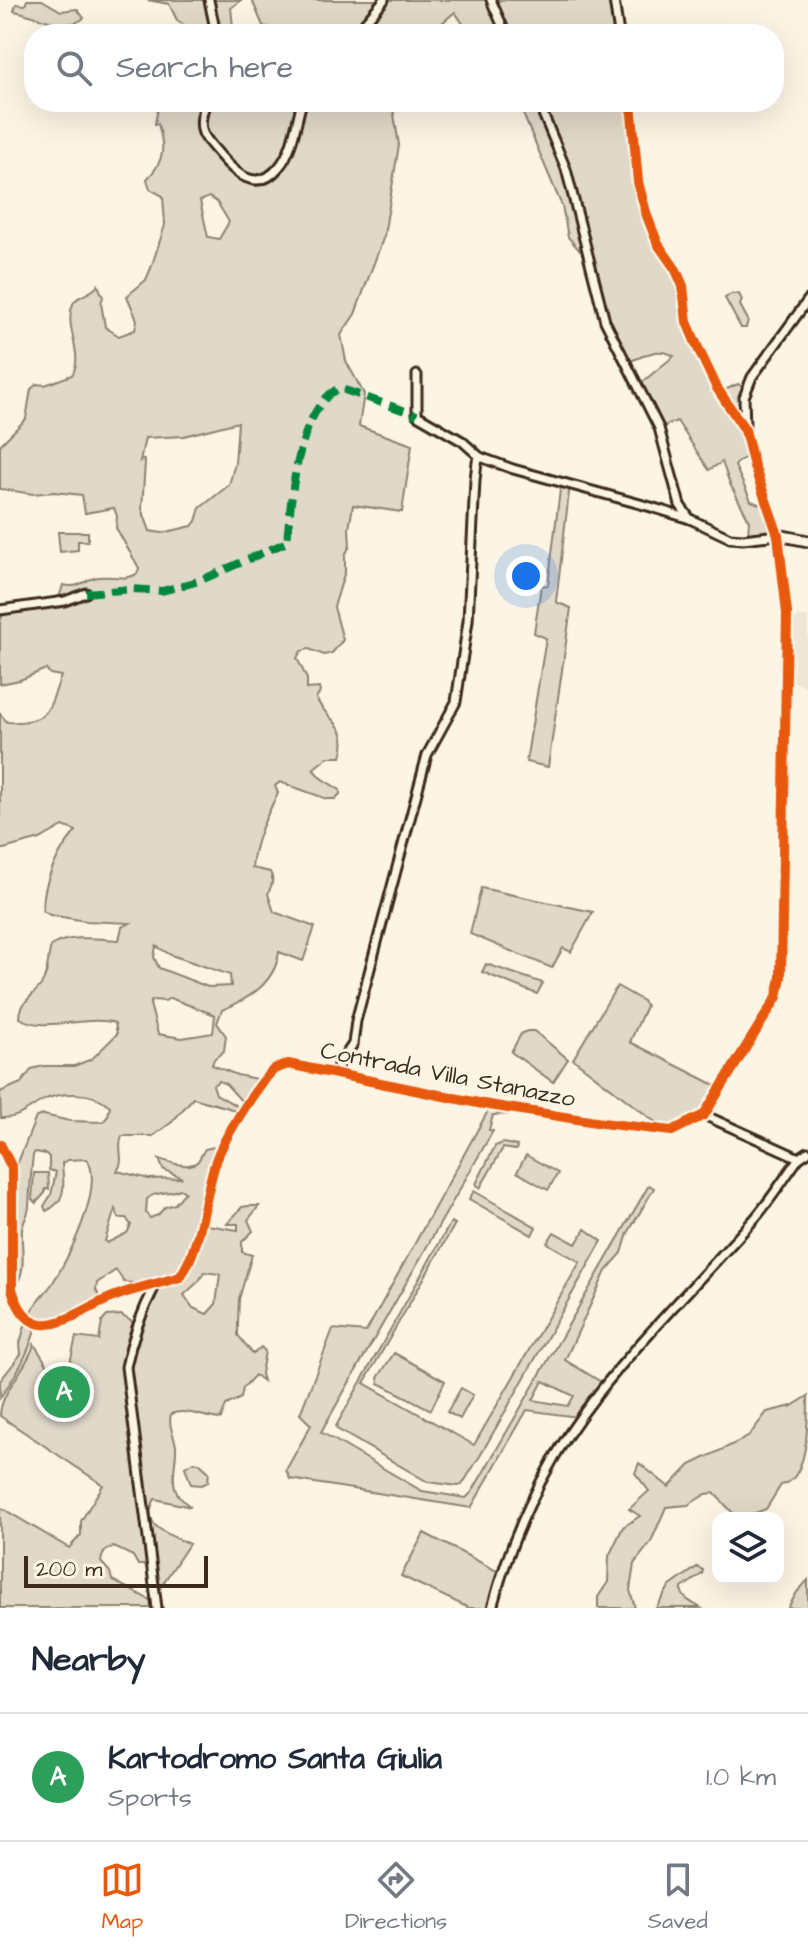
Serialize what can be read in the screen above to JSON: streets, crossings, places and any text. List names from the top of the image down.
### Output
{
  "streets": {
    "street": ["Contrada Villa Stanazzo"]
  },
  "scale_bar": "200 m",
  "page": {
    "search": "Search here",
    "pins": "A",
    "scale": "200 m",
    "heading": "Nearby",
    "list": [
      {
        "mark": "A",
        "name": "Kartodromo Santa Giulia",
        "note": "Sports",
        "value": "1.0 km"
      }
    ],
    "nav": ["Map", "Directions", "Saved"]
  }
}
